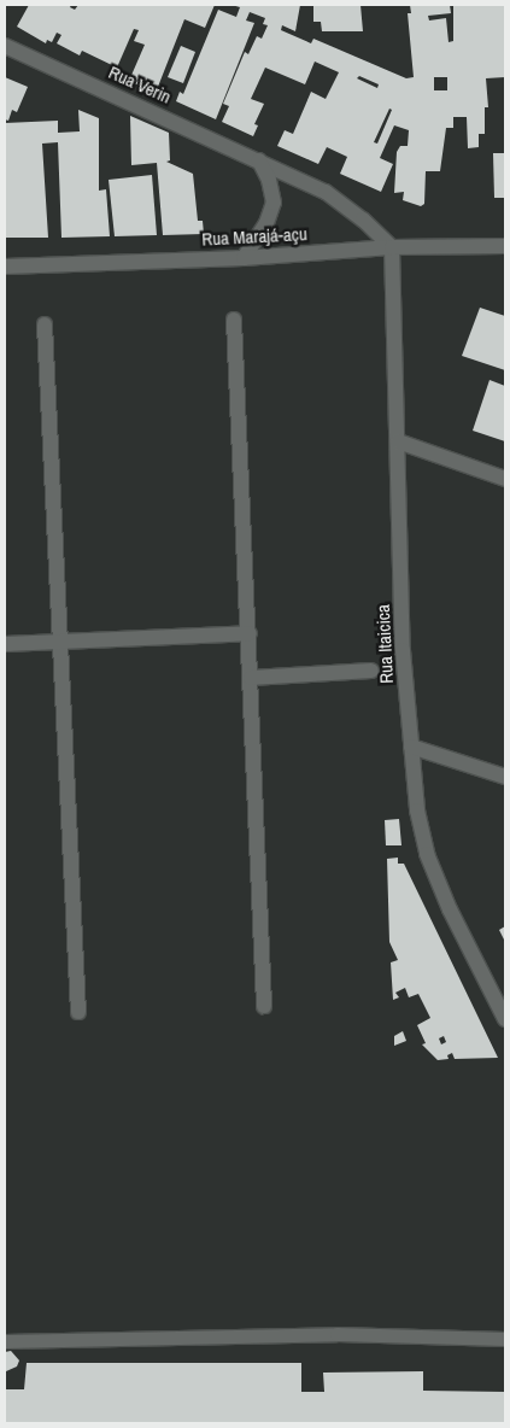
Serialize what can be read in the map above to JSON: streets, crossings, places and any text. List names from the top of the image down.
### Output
{
  "streets": {
    "street": ["Rua Verin", "Rua Marajá-açu", "Rua Itaicica"]
  },
  "crossings": [
    ["Rua Verin", "Rua Marajá-açu"],
    ["Rua Verin", "Rua Itaicica"],
    ["Rua Marajá-açu", "Rua Itaicica"]
  ]
}
